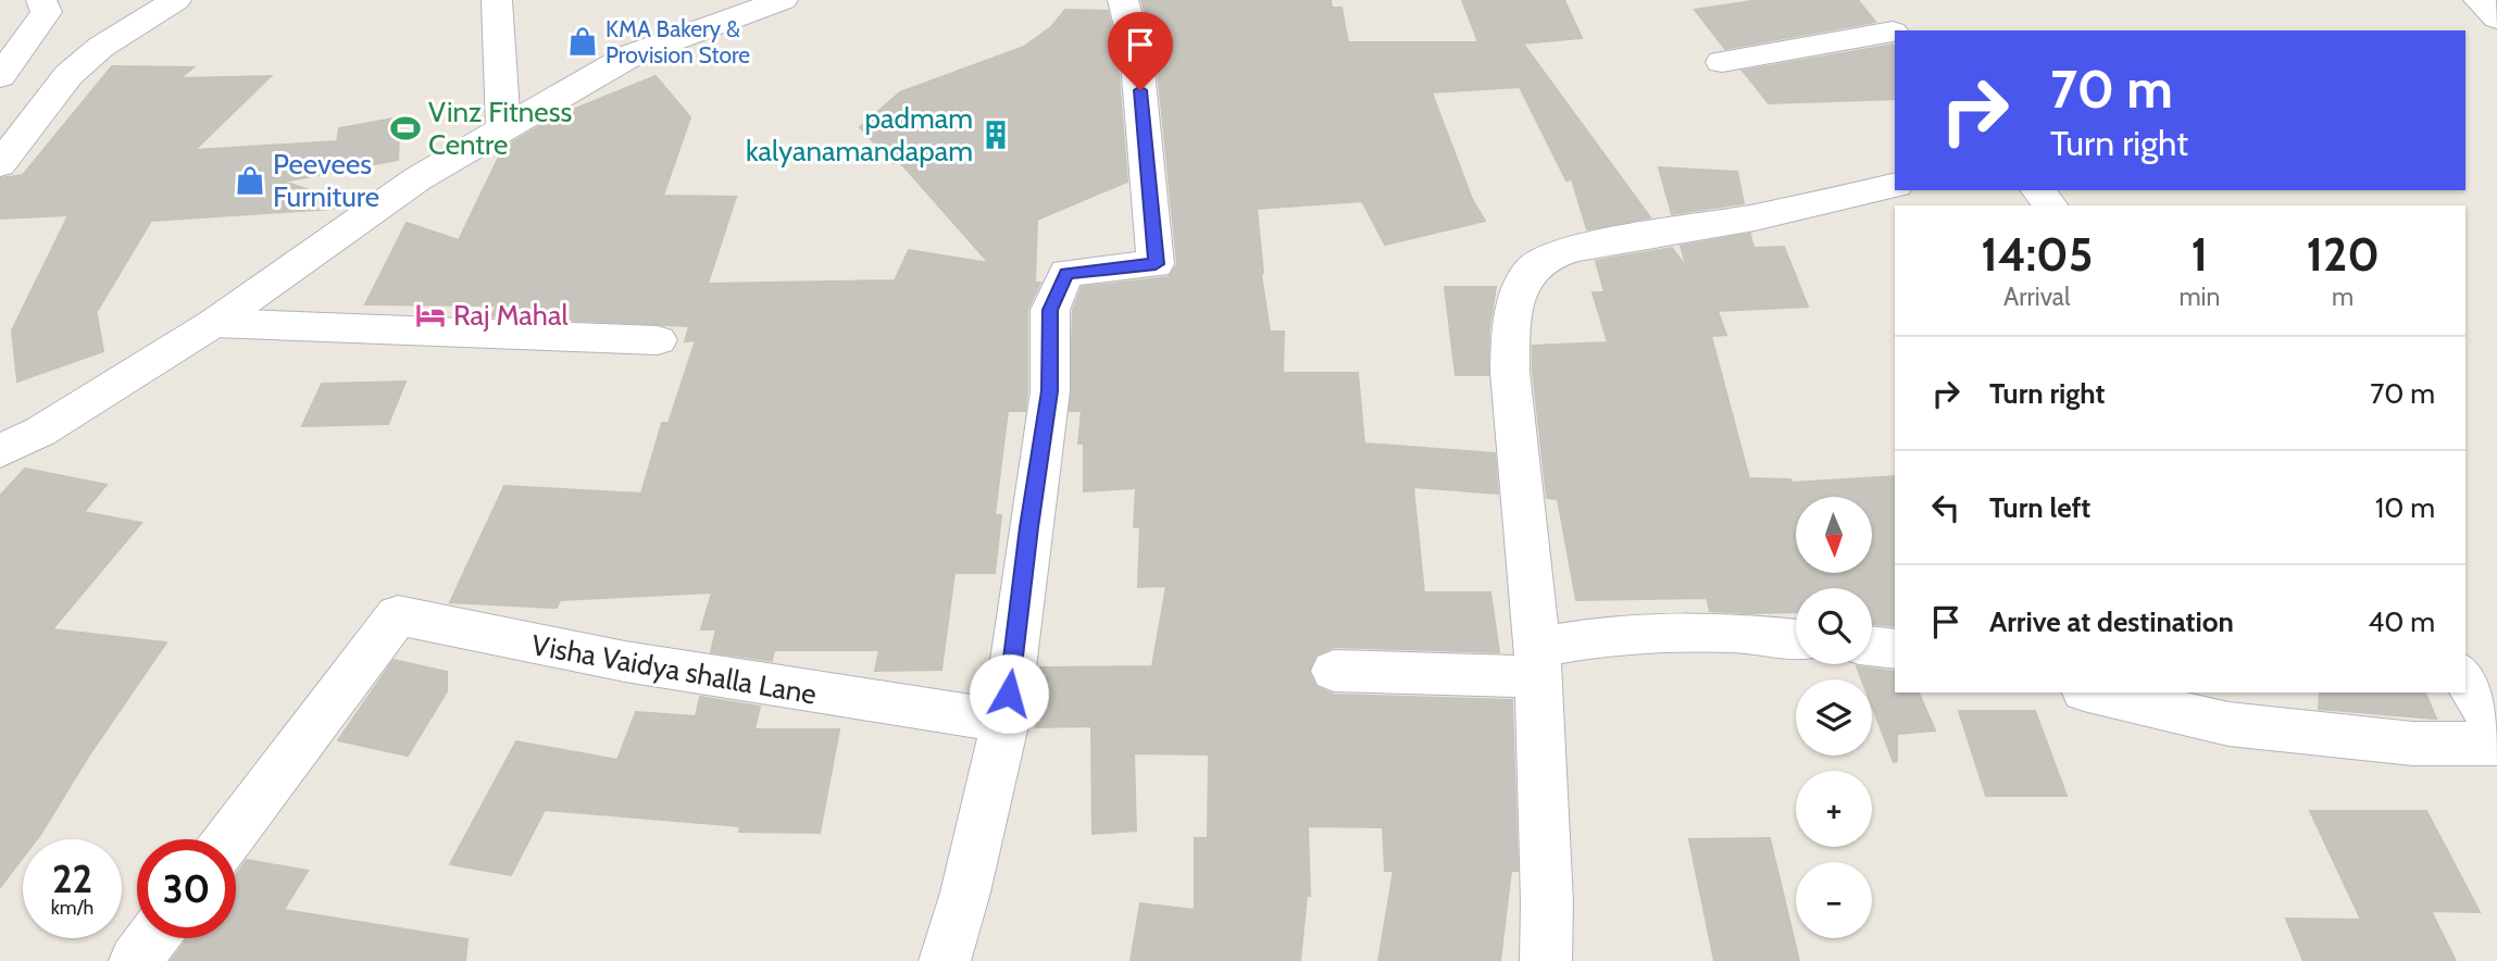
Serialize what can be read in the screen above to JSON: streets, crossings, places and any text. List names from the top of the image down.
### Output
{
  "streets": {
    "street": ["Visha Vaidya shalla Lane"]
  },
  "places": {
    "shop": ["KMA Bakery & Provision Store", "Peevees Furniture"],
    "sports": ["Vinz Fitness Centre"],
    "building": ["padmam kalyanamandapam"],
    "hotel": ["Raj Mahal"]
  },
  "north": "bottom",
  "page": {
    "turn": ["70 m", "Turn right"],
    "eta": [
      "14:05",
      "Arrival",
      "1",
      "min",
      "120",
      "m"
    ],
    "list": [
      {
        "name": "Turn right",
        "value": "70 m"
      },
      {
        "name": "Turn left",
        "value": "10 m"
      },
      {
        "name": "Arrive at destination",
        "value": "40 m"
      }
    ],
    "map_buttons": ["+", "−"],
    "speed": "22 km/h",
    "limit": "30"
  }
}
